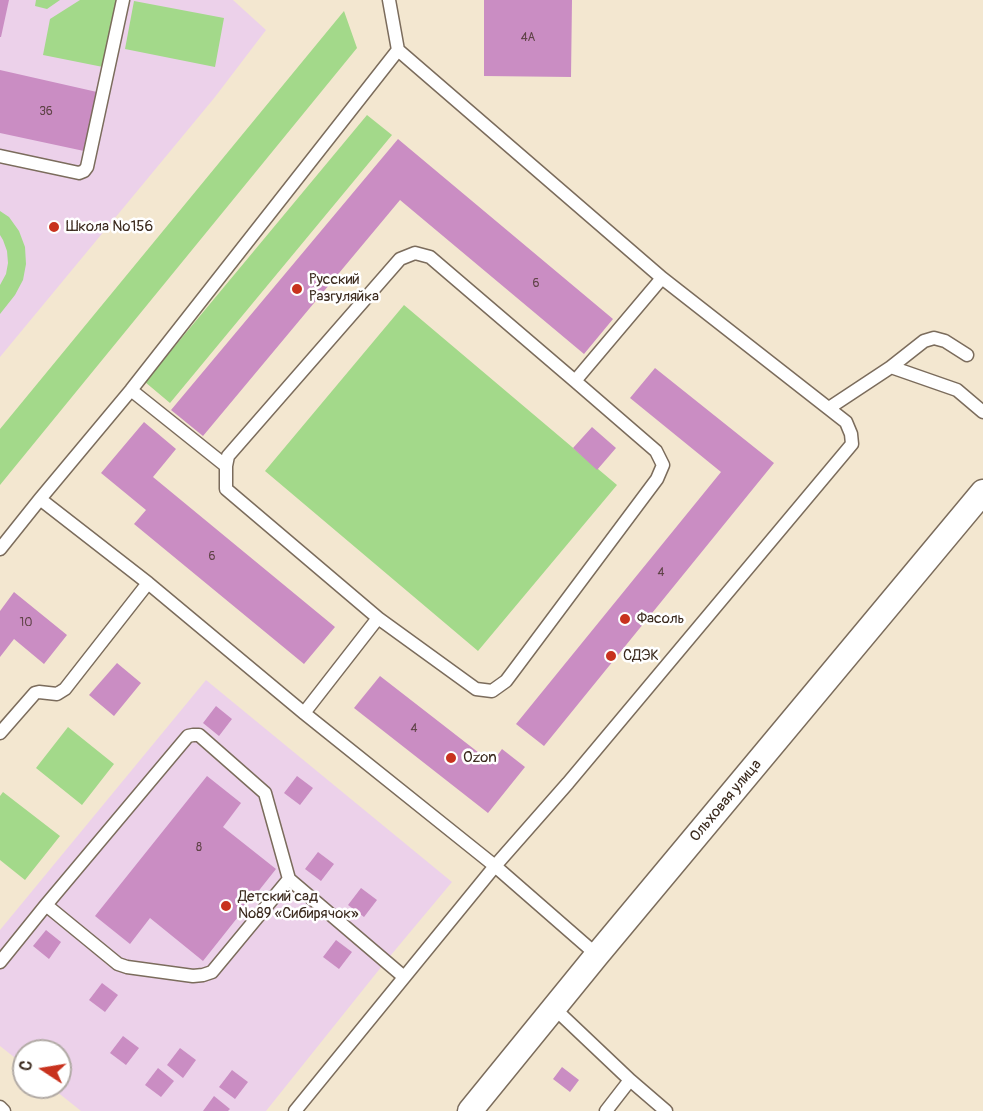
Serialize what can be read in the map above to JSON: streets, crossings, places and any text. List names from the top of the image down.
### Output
{
  "streets": {
    "street": ["Ольховая улица"]
  },
  "places": [
    "Школа №156",
    "Русский Разгуляйка",
    "Фасоль",
    "СДЭК",
    "Ozon",
    "Детский сад №89 «Сибирячок»"
  ],
  "house_numbers": [
    "4А",
    "36",
    "6",
    "6",
    "4",
    "10",
    "4",
    "8"
  ],
  "north": "left"
}
